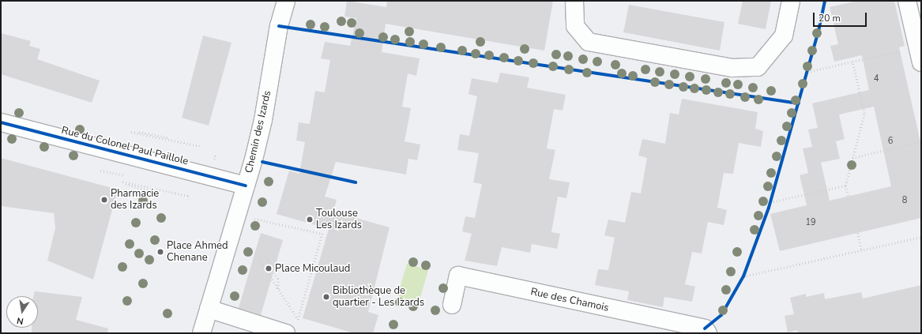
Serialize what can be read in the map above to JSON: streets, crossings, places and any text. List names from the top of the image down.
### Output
{
  "streets": {
    "street": ["Chemin des Izards", "Rue du Colonel Paul Paillole", "Rue des Chamois"]
  },
  "crossings": [
    ["Chemin des Izards", "Rue du Colonel Paul Paillole"]
  ],
  "places": [
    "Pharmacie des Izards",
    "Toulouse Les Izards",
    "Place Ahmed Chenane",
    "Place Micoulaud",
    "Bibliothèque de quartier - Les Izards"
  ],
  "house_numbers": [
    "4",
    "6",
    "8",
    "19"
  ],
  "scale_bar": "20 m",
  "north": "bottom"
}
